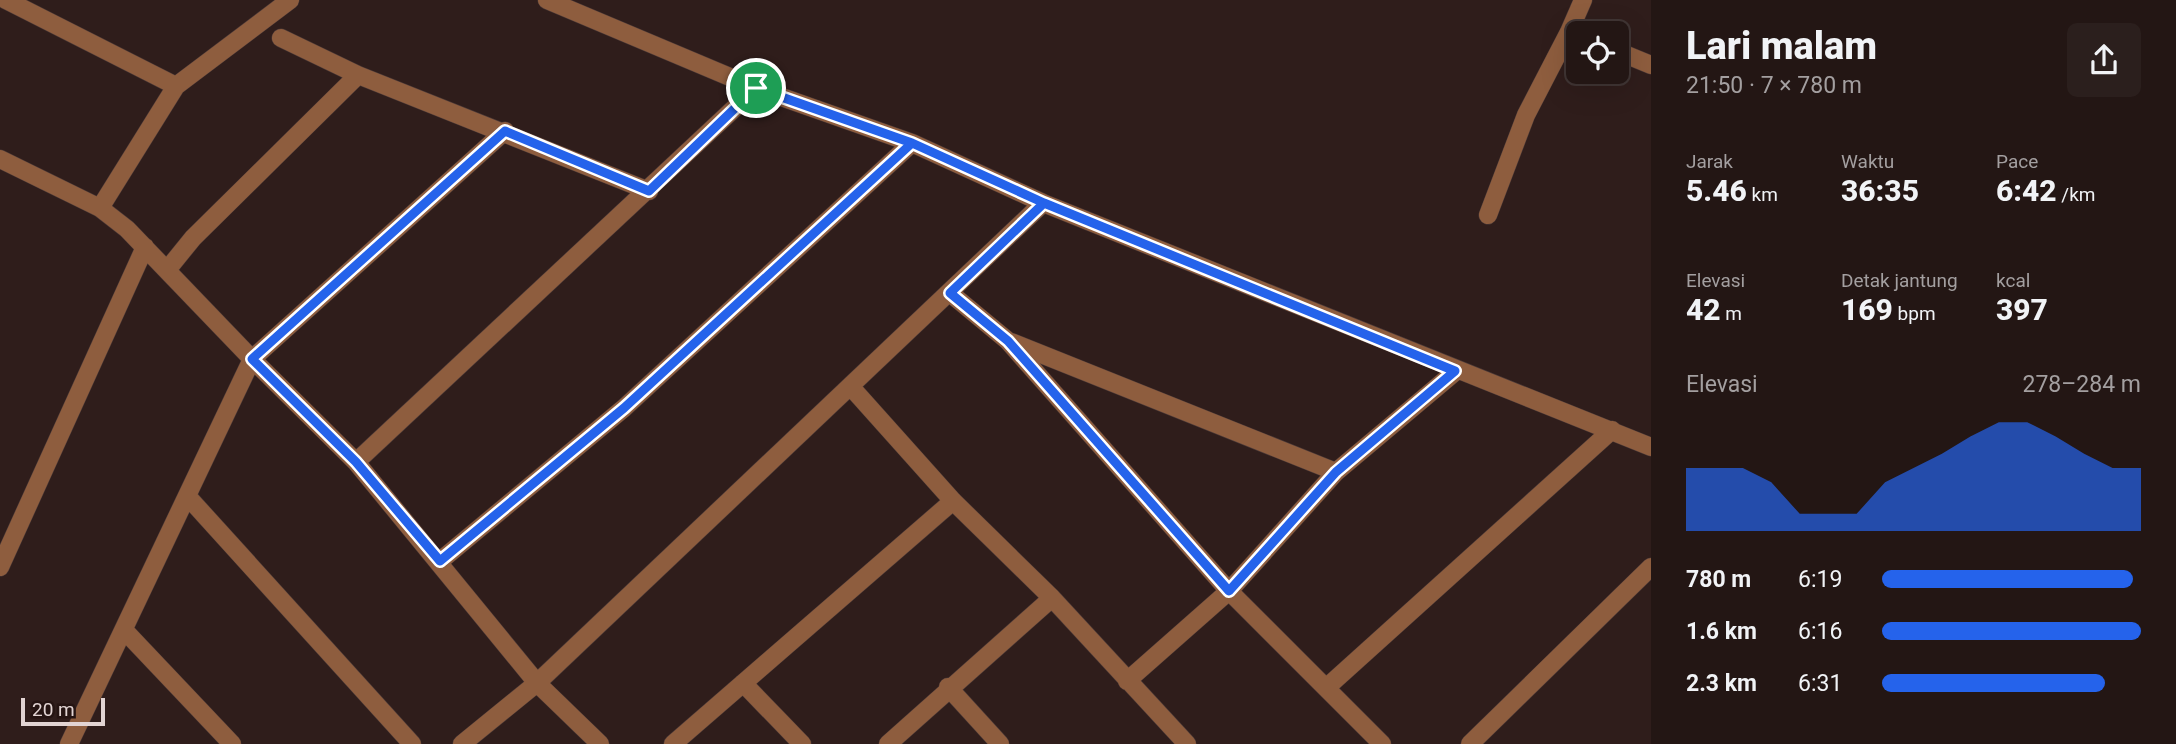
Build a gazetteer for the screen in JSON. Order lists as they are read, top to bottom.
{
  "scale_bar": "20 m",
  "page": {
    "heading": ["Lari malam", "21:50 · 7 × 780 m"],
    "stats": [
      ["Jarak", "5.46 km"],
      ["Waktu", "36:35"],
      ["Pace", "6:42 /km"],
      ["Elevasi", "42 m"],
      ["Detak jantung", "169 bpm"],
      ["kcal", "397"]
    ],
    "chart": ["Elevasi", "278–284 m"],
    "list": [
      {
        "name": "780 m",
        "note": "6:19"
      },
      {
        "name": "1.6 km",
        "note": "6:16"
      },
      {
        "name": "2.3 km",
        "note": "6:31"
      }
    ],
    "scale": "20 m"
  }
}
